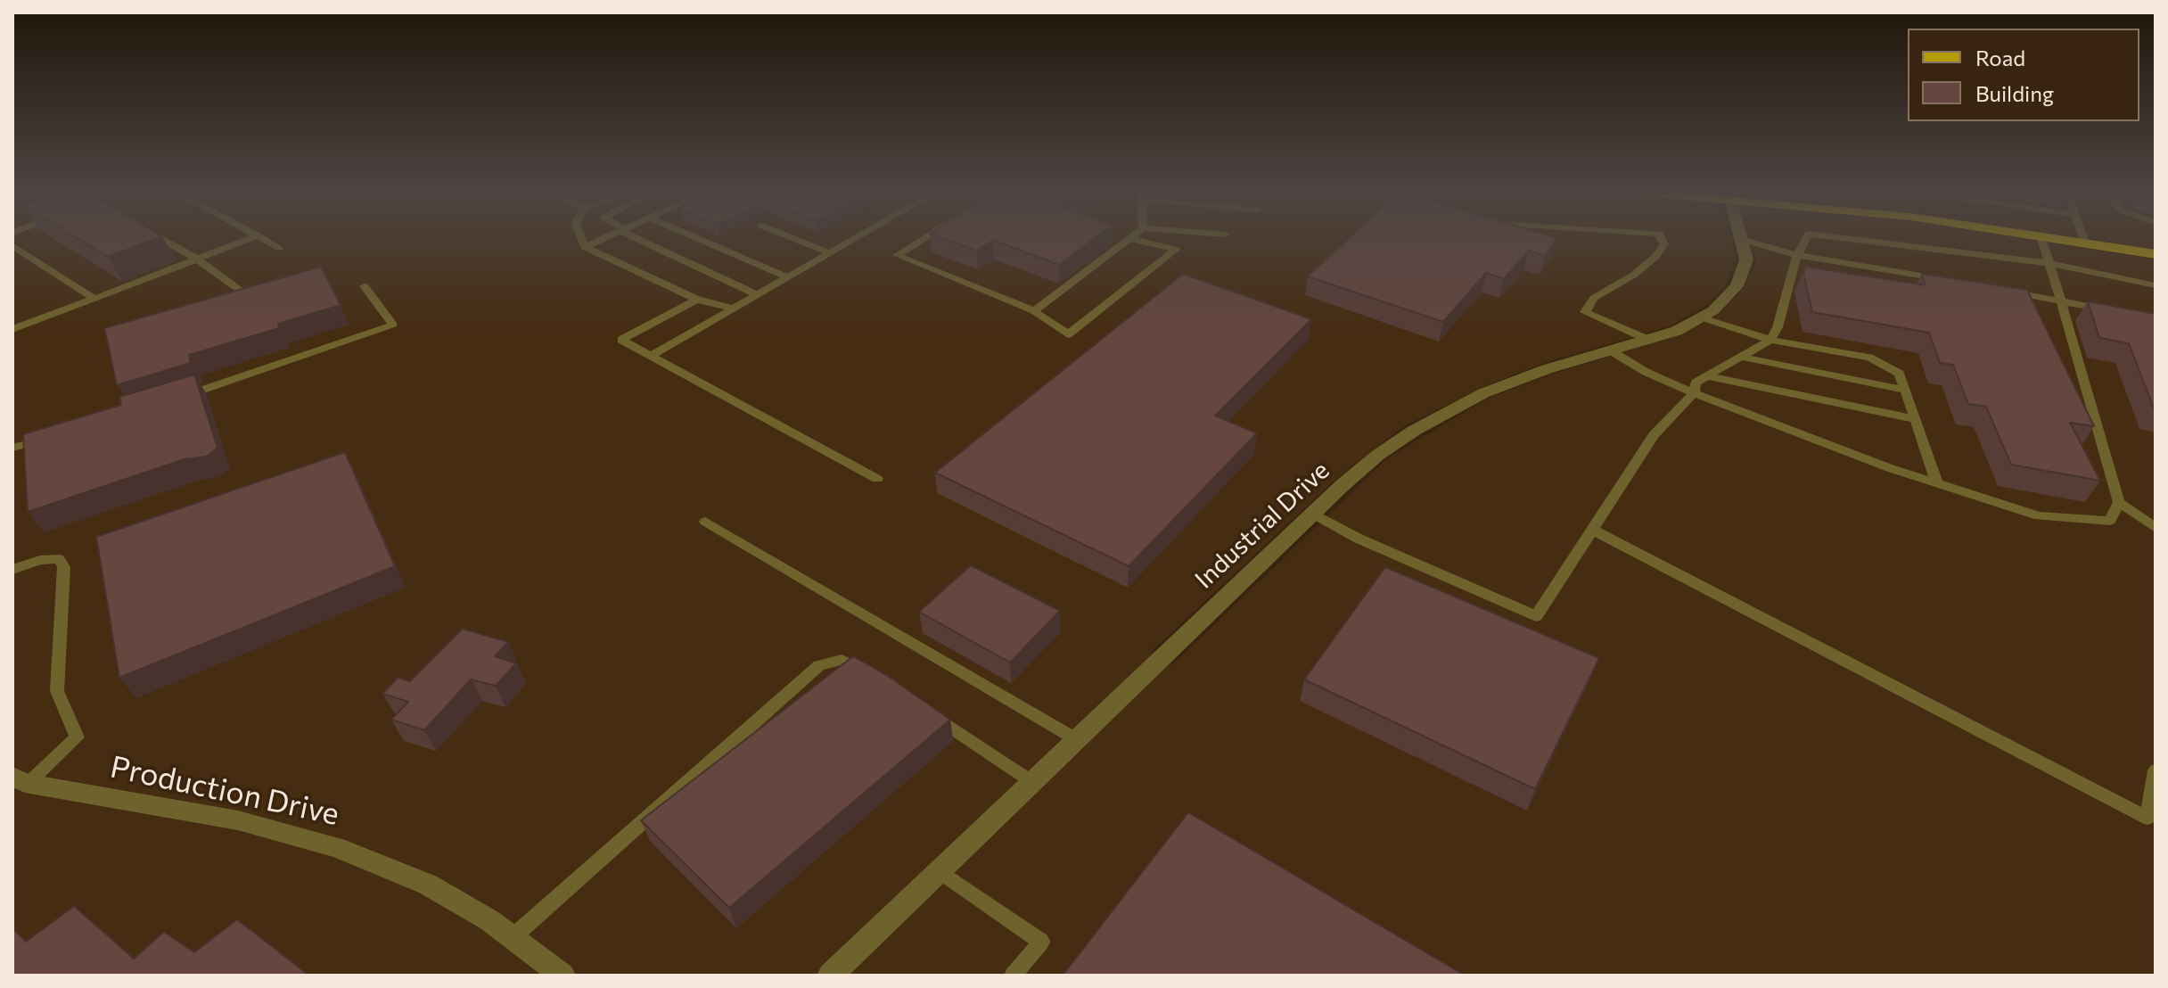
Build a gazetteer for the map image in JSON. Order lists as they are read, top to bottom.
{
  "streets": {
    "street": ["Industrial Drive", "Production Drive"]
  },
  "legend": ["Road", "Building"]
}
